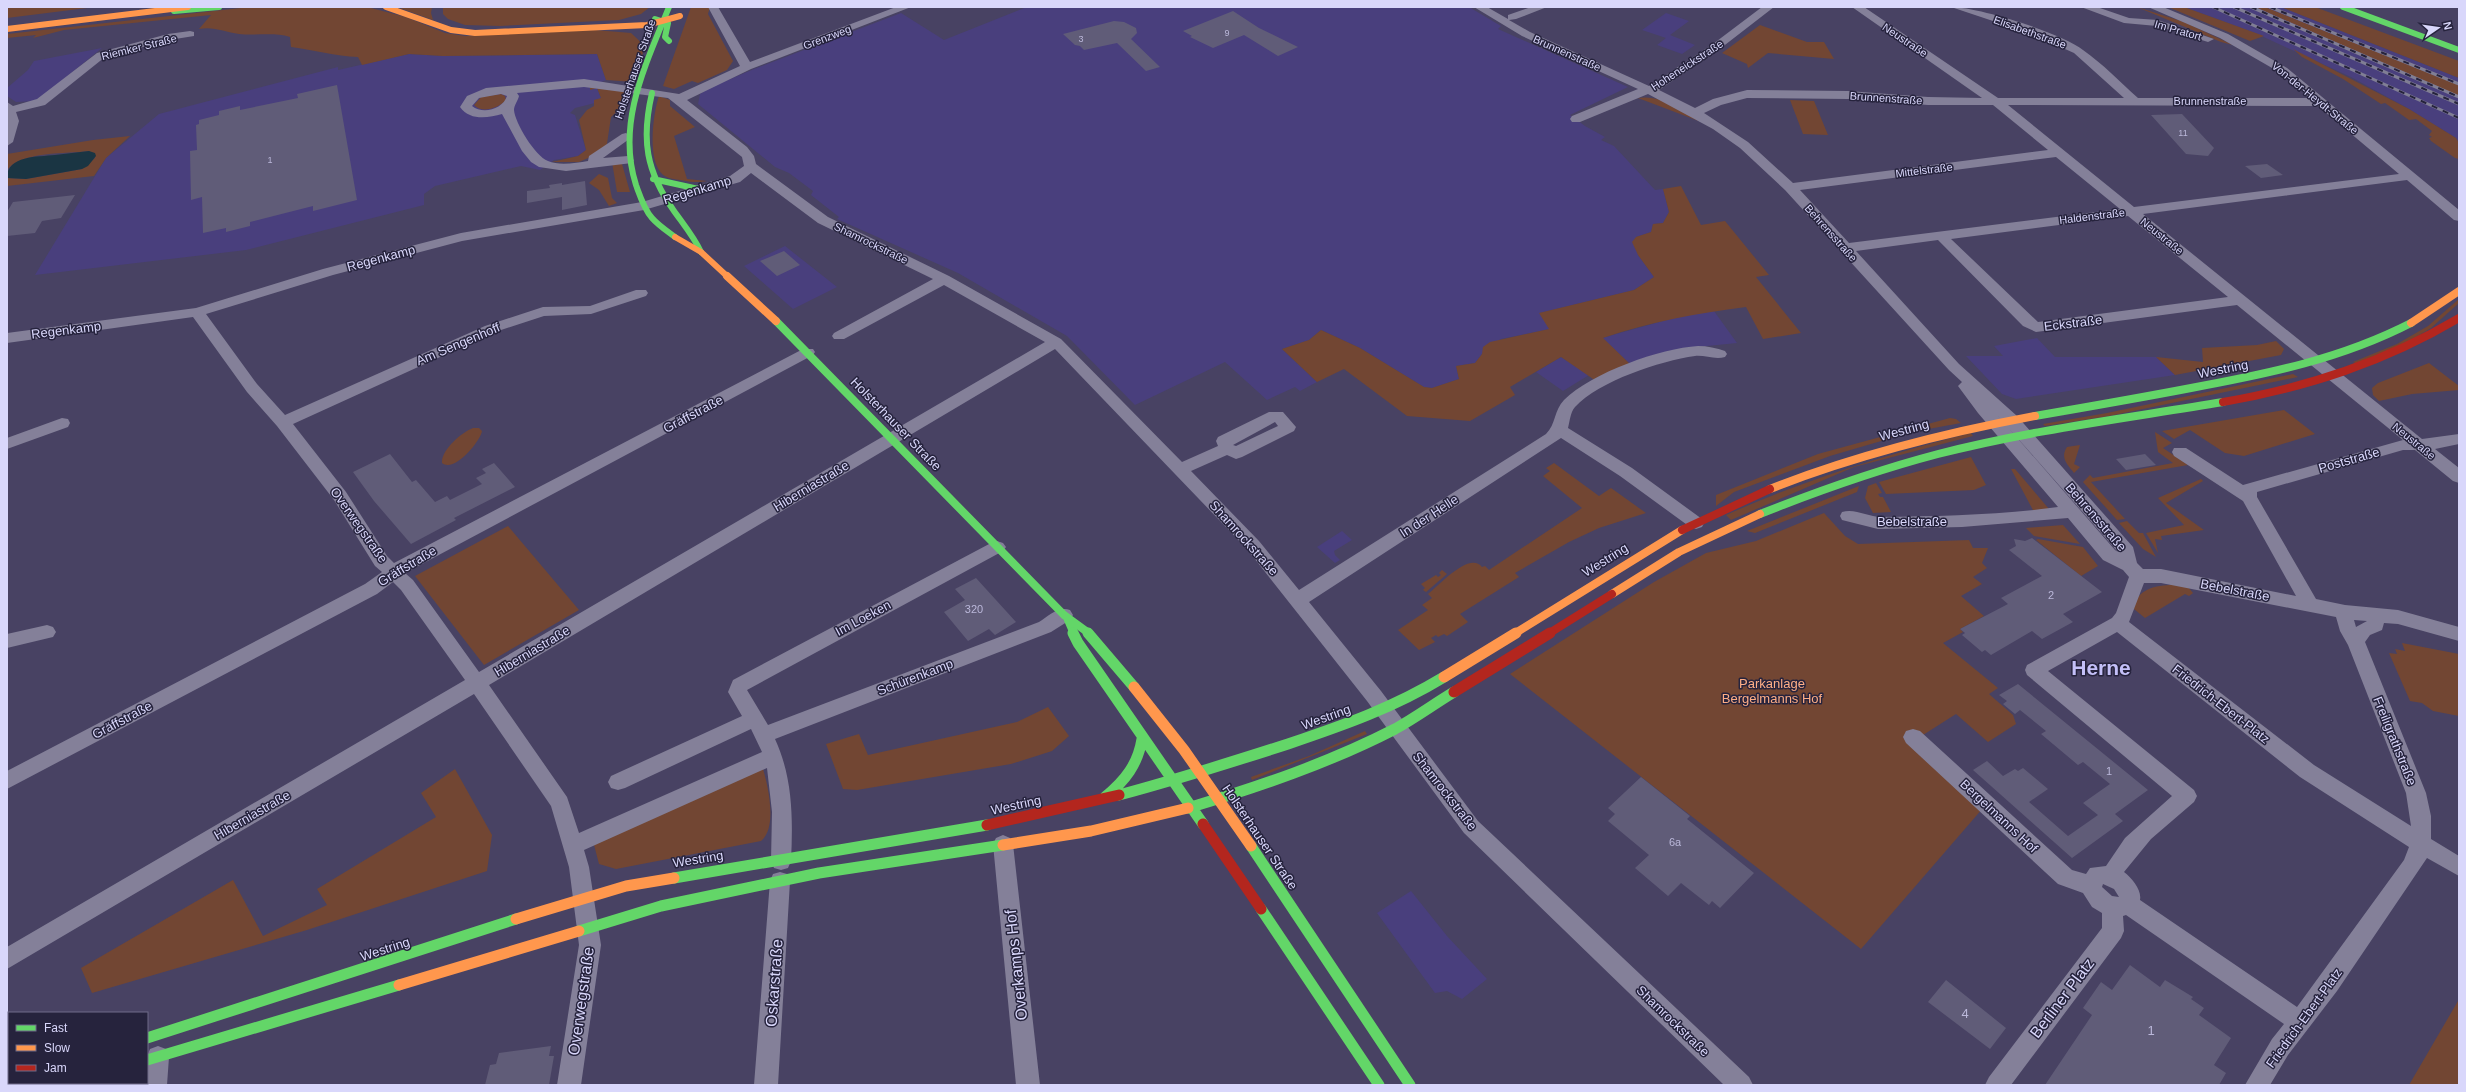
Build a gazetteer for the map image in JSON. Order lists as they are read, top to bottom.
{
  "streets": {
    "main road": ["Holsterhauser Straße", "Westring"],
    "street": [
      "Im Pratort",
      "Elisabethstraße",
      "Grenzweg",
      "Neustraße",
      "Riemker Straße",
      "Brunnenstraße",
      "Hoheneickstraße",
      "Von-der-Heydt-Straße",
      "Mittelstraße",
      "Regenkamp",
      "Haldenstraße",
      "Behrensstraße",
      "Shamrockstraße",
      "Eckstraße",
      "Am Sengenhoff",
      "Gräffstraße",
      "Poststraße",
      "Hiberniastraße",
      "In der Helle",
      "Bebelstraße",
      "Overwegstraße",
      "Im Loeken",
      "Schürenkamp",
      "Friedrich-Ebert-Platz",
      "Freiligrathstraße",
      "Bergelmanns Hof",
      "Overkamps Hof",
      "Oskarstraße",
      "Berliner Platz"
    ]
  },
  "crossings": [
    ["Im Pratort", "Von-der-Heydt-Straße"],
    ["Elisabethstraße", "Brunnenstraße"],
    ["Neustraße", "Brunnenstraße"],
    ["Neustraße", "Mittelstraße"],
    ["Neustraße", "Haldenstraße"],
    ["Neustraße", "Eckstraße"],
    ["Neustraße", "Westring"],
    ["Neustraße", "Poststraße"],
    ["Brunnenstraße", "Hoheneickstraße"],
    ["Brunnenstraße", "Von-der-Heydt-Straße"],
    ["Brunnenstraße", "Behrensstraße"],
    ["Holsterhauser Straße", "Regenkamp"],
    ["Holsterhauser Straße", "Westring"],
    ["Holsterhauser Straße", "Gräffstraße"],
    ["Holsterhauser Straße", "Hiberniastraße"],
    ["Holsterhauser Straße", "Im Loeken"],
    ["Holsterhauser Straße", "Schürenkamp"],
    ["Von-der-Heydt-Straße", "Haldenstraße"],
    ["Mittelstraße", "Behrensstraße"],
    ["Regenkamp", "Shamrockstraße"],
    ["Regenkamp", "Overwegstraße"],
    ["Haldenstraße", "Behrensstraße"],
    ["Haldenstraße", "Eckstraße"],
    ["Behrensstraße", "Westring"],
    ["Behrensstraße", "Bebelstraße"],
    ["Shamrockstraße", "Westring"],
    ["Shamrockstraße", "Hiberniastraße"],
    ["Shamrockstraße", "In der Helle"],
    ["Am Sengenhoff", "Overwegstraße"],
    ["Westring", "Overwegstraße"],
    ["Westring", "Overkamps Hof"],
    ["Westring", "Oskarstraße"],
    ["Gräffstraße", "Overwegstraße"],
    ["Hiberniastraße", "Overwegstraße"],
    ["Bebelstraße", "Freiligrathstraße"],
    ["Im Loeken", "Oskarstraße"],
    ["Schürenkamp", "Oskarstraße"],
    ["Friedrich-Ebert-Platz", "Freiligrathstraße"],
    ["Bergelmanns Hof", "Berliner Platz"]
  ],
  "districts": ["Herne"],
  "parks": ["Parkanlage Bergelmanns Hof"],
  "house_numbers": [
    "9",
    "3",
    "11",
    "1",
    "2",
    "320",
    "1",
    "6a",
    "4",
    "1"
  ],
  "legend": ["Fast", "Slow", "Jam"],
  "north": "right"
}
